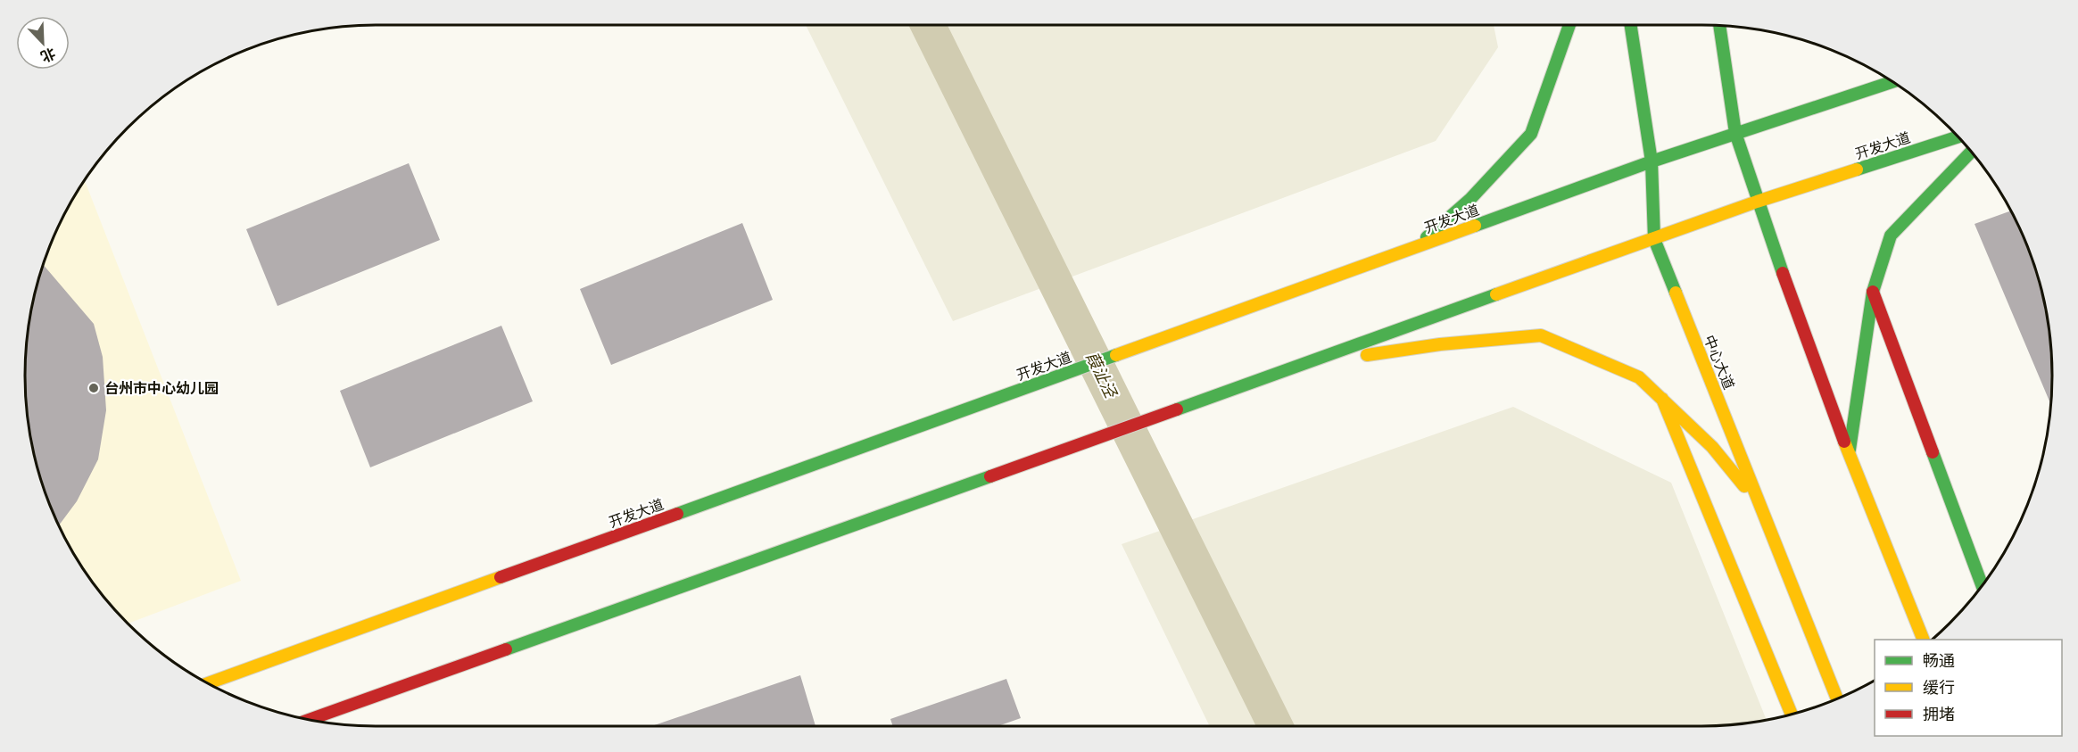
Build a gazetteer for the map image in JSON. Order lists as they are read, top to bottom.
{
  "streets": {
    "main road": ["开发大道", "中心大道"]
  },
  "crossings": [
    ["开发大道", "中心大道"]
  ],
  "water": ["葭沚泾"],
  "places": ["台州市中心幼儿园"],
  "legend": ["畅通", "缓行", "拥堵"],
  "north": "bottom right"
}
